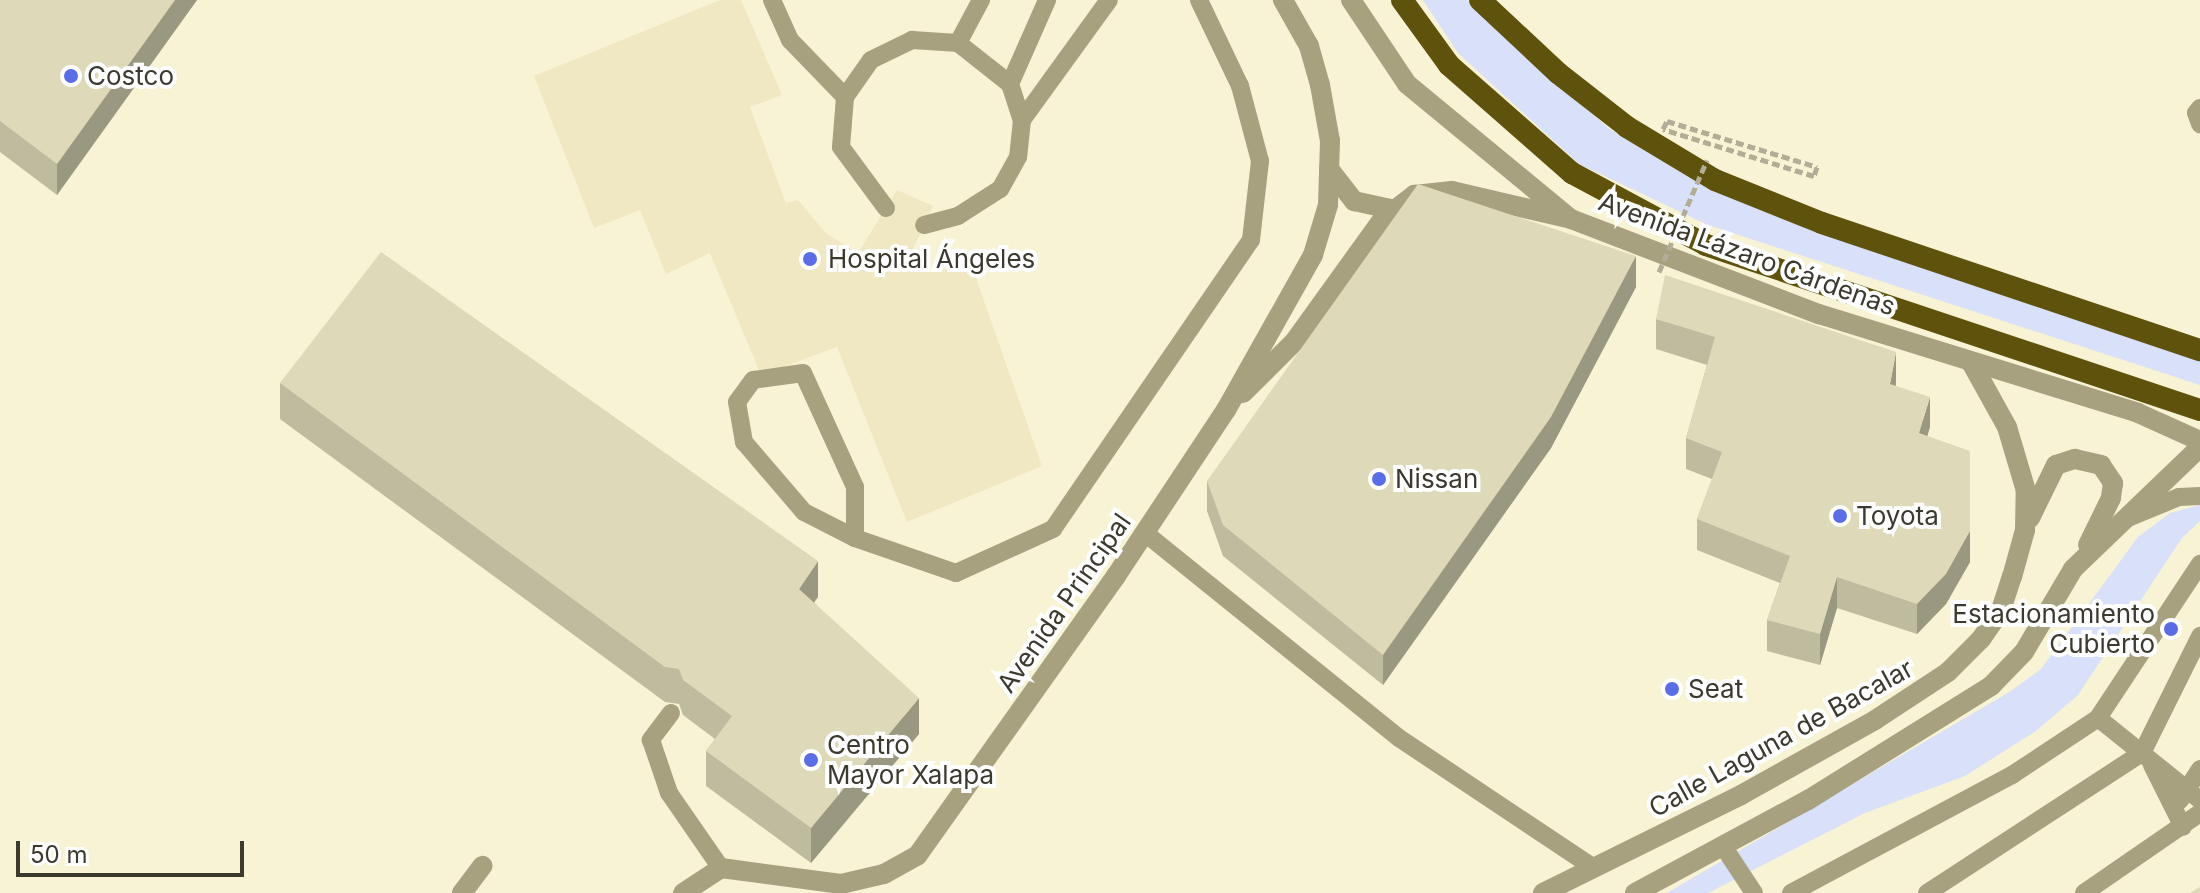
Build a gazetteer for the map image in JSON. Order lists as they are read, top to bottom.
{
  "streets": {
    "highway": ["Avenida Lázaro Cárdenas"],
    "street": ["Avenida Principal", "Calle Laguna de Bacalar"]
  },
  "crossings": [
    ["Avenida Lázaro Cárdenas", "Avenida Principal"],
    ["Avenida Lázaro Cárdenas", "Calle Laguna de Bacalar"]
  ],
  "places": [
    "Costco",
    "Hospital Ángeles",
    "Nissan",
    "Toyota",
    "Estacionamiento Cubierto",
    "Seat",
    "Centro Mayor Xalapa"
  ],
  "scale_bar": "50 m"
}
